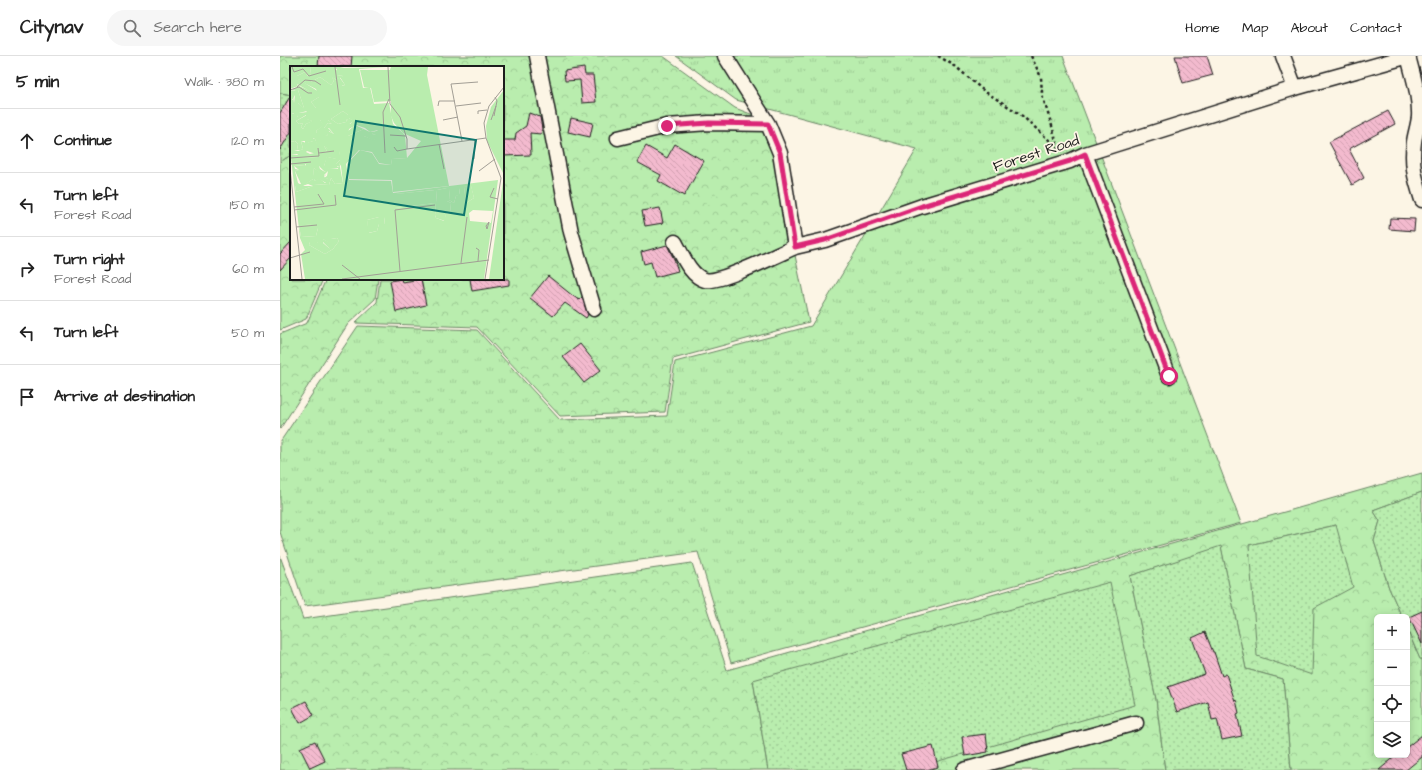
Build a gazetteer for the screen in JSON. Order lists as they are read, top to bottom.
{
  "streets": {
    "street": ["Forest Road"]
  },
  "page": {
    "header": "Citynav",
    "search": "Search here",
    "nav": [
      "Home",
      "Map",
      "About",
      "Contact"
    ],
    "heading": ["5 min", "Walk · 380 m"],
    "list": [
      ["Continue", "120 m"],
      ["Turn left", "Forest Road", "150 m"],
      ["Turn right", "Forest Road", "60 m"],
      ["Turn left", "50 m"],
      "Arrive at destination"
    ],
    "map_buttons": ["+", "−"]
  }
}
